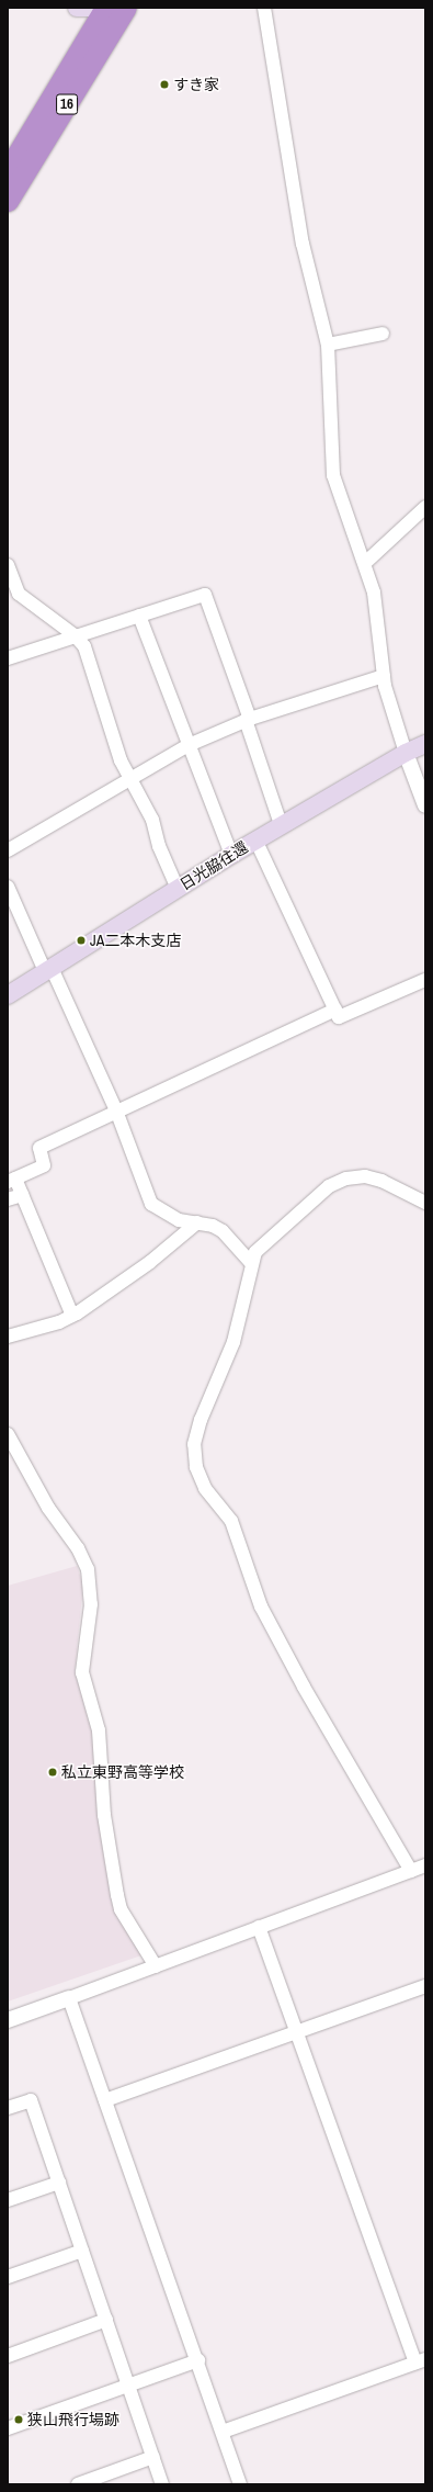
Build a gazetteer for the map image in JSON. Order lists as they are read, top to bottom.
{
  "streets": {
    "highway": ["16"],
    "main road": ["日光脇往還"]
  },
  "places": [
    "すき家",
    "JA二本木支店",
    "私立東野高等学校",
    "狭山飛行場跡"
  ]
}
